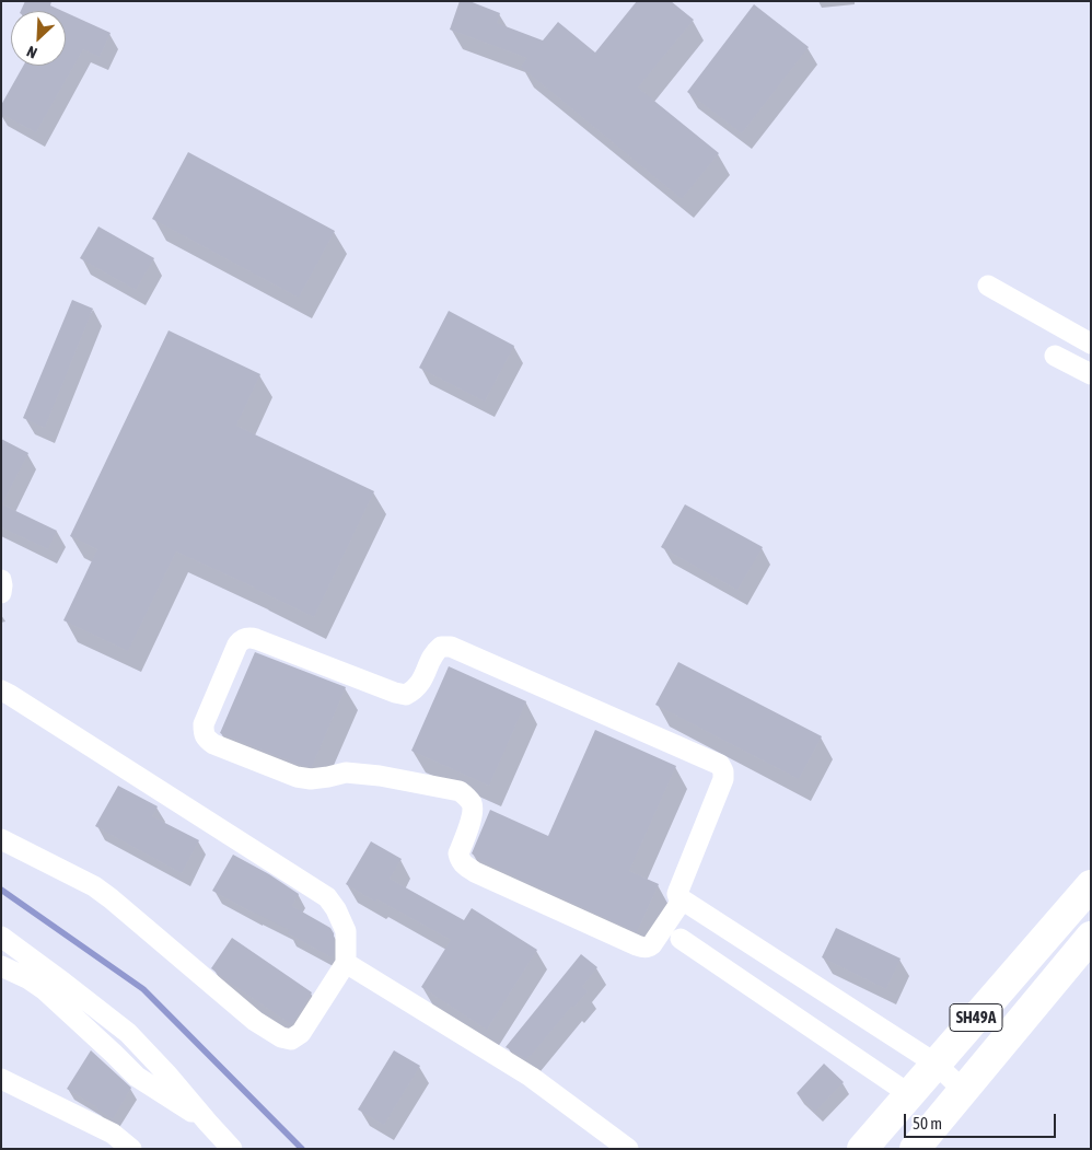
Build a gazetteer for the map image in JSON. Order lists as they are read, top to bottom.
{
  "streets": {
    "main road": ["SH49A"]
  },
  "scale_bar": "50 m",
  "north": "bottom left"
}
